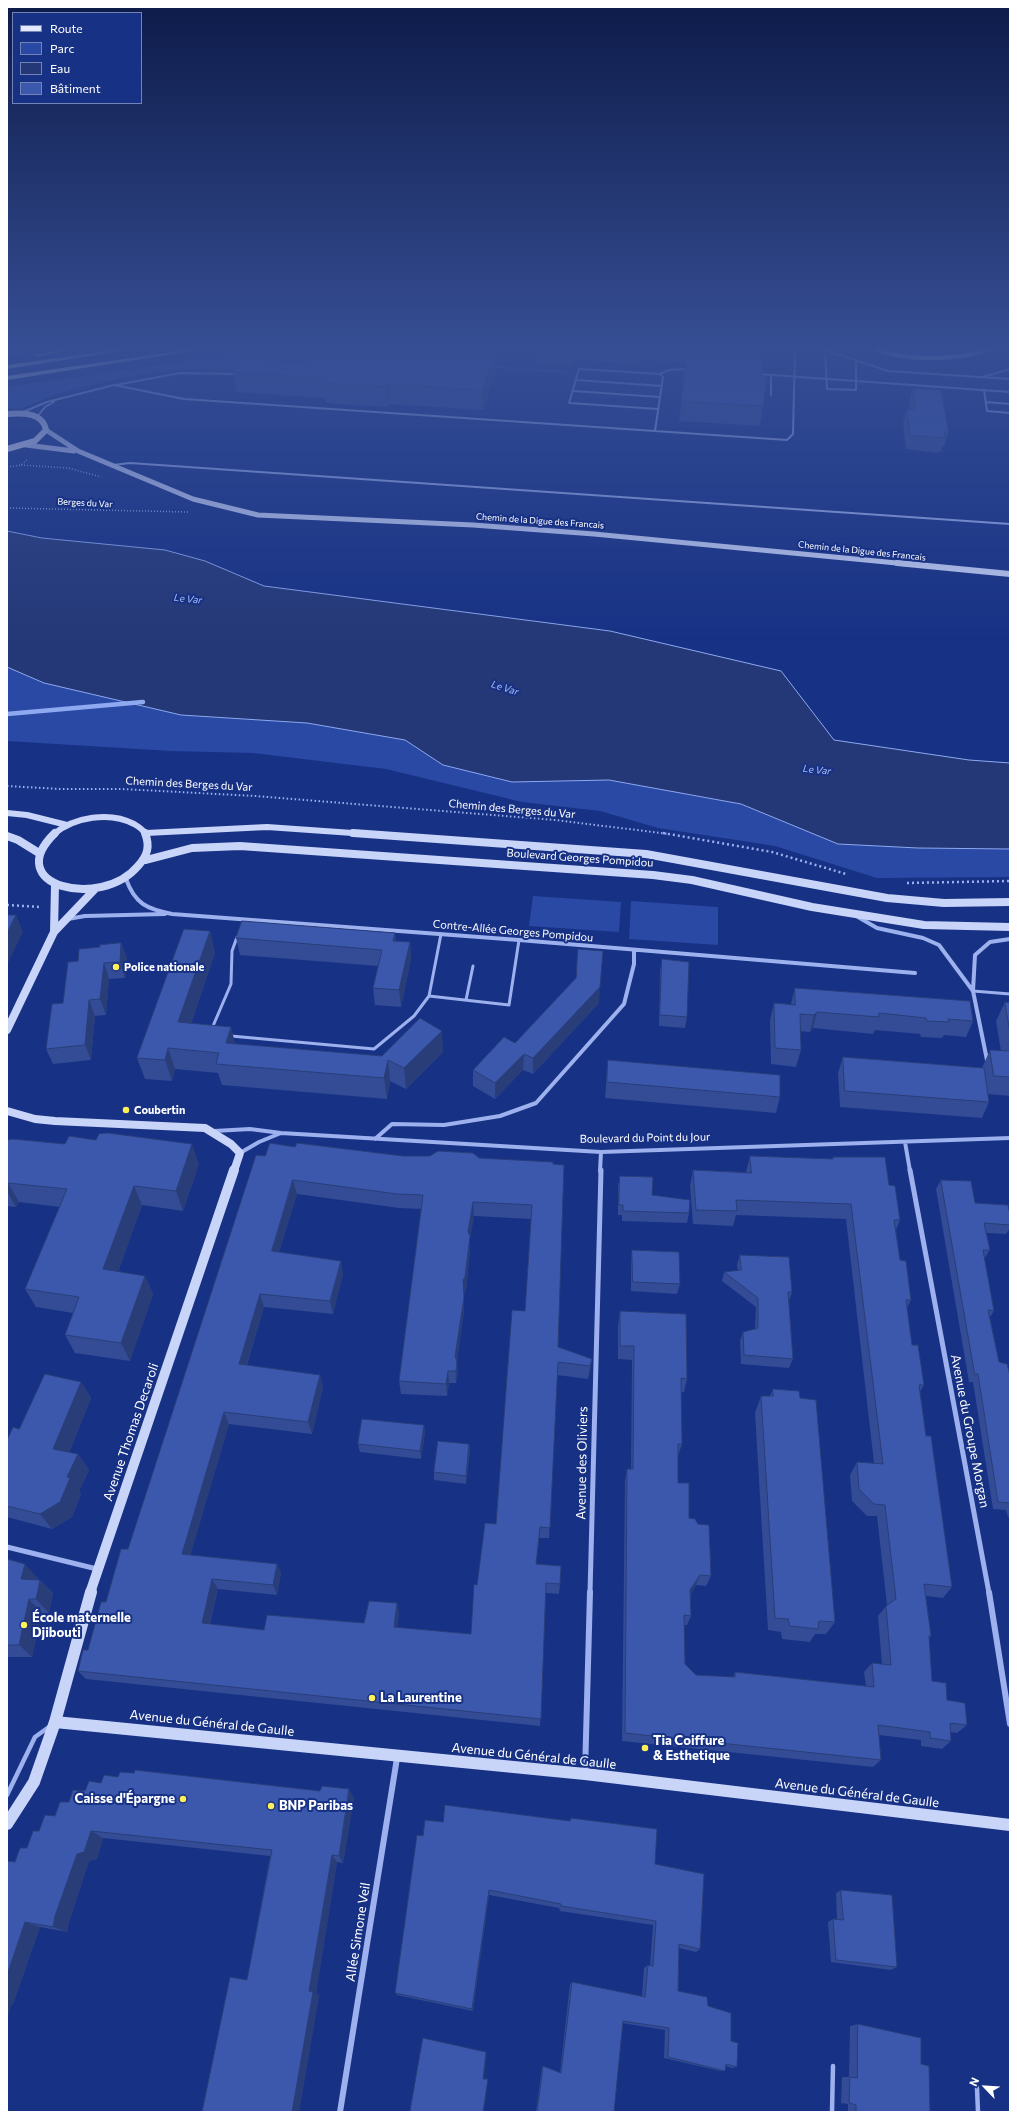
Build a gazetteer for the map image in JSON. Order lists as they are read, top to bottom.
{
  "streets": {
    "main road": [
      "Chemin de la Digue des Francais",
      "Boulevard Georges Pompidou",
      "Boulevard du Point du Jour",
      "Avenue Thomas Decaroli",
      "Avenue du Général de Gaulle"
    ],
    "street": [
      "Contre-Allée Georges Pompidou",
      "Avenue du Groupe Morgan",
      "Avenue des Oliviers",
      "Allée Simone Veil"
    ],
    "path": ["Berges du Var", "Chemin des Berges du Var"]
  },
  "crossings": [
    ["Boulevard Georges Pompidou", "Contre-Allée Georges Pompidou"],
    ["Boulevard du Point du Jour", "Avenue du Groupe Morgan"],
    ["Boulevard du Point du Jour", "Avenue Thomas Decaroli"],
    ["Boulevard du Point du Jour", "Avenue des Oliviers"],
    ["Avenue Thomas Decaroli", "Avenue du Général de Gaulle"],
    ["Avenue des Oliviers", "Avenue du Général de Gaulle"],
    ["Avenue du Général de Gaulle", "Allée Simone Veil"]
  ],
  "water": ["Le Var"],
  "places": [
    "Police nationale",
    "Coubertin",
    "École maternelle Djibouti",
    "La Laurentine",
    "Tia Coiffure & Esthetique",
    "Caisse d'Épargne",
    "BNP Paribas"
  ],
  "legend": [
    "Route",
    "Parc",
    "Eau",
    "Bâtiment"
  ],
  "north": "top left"
}
